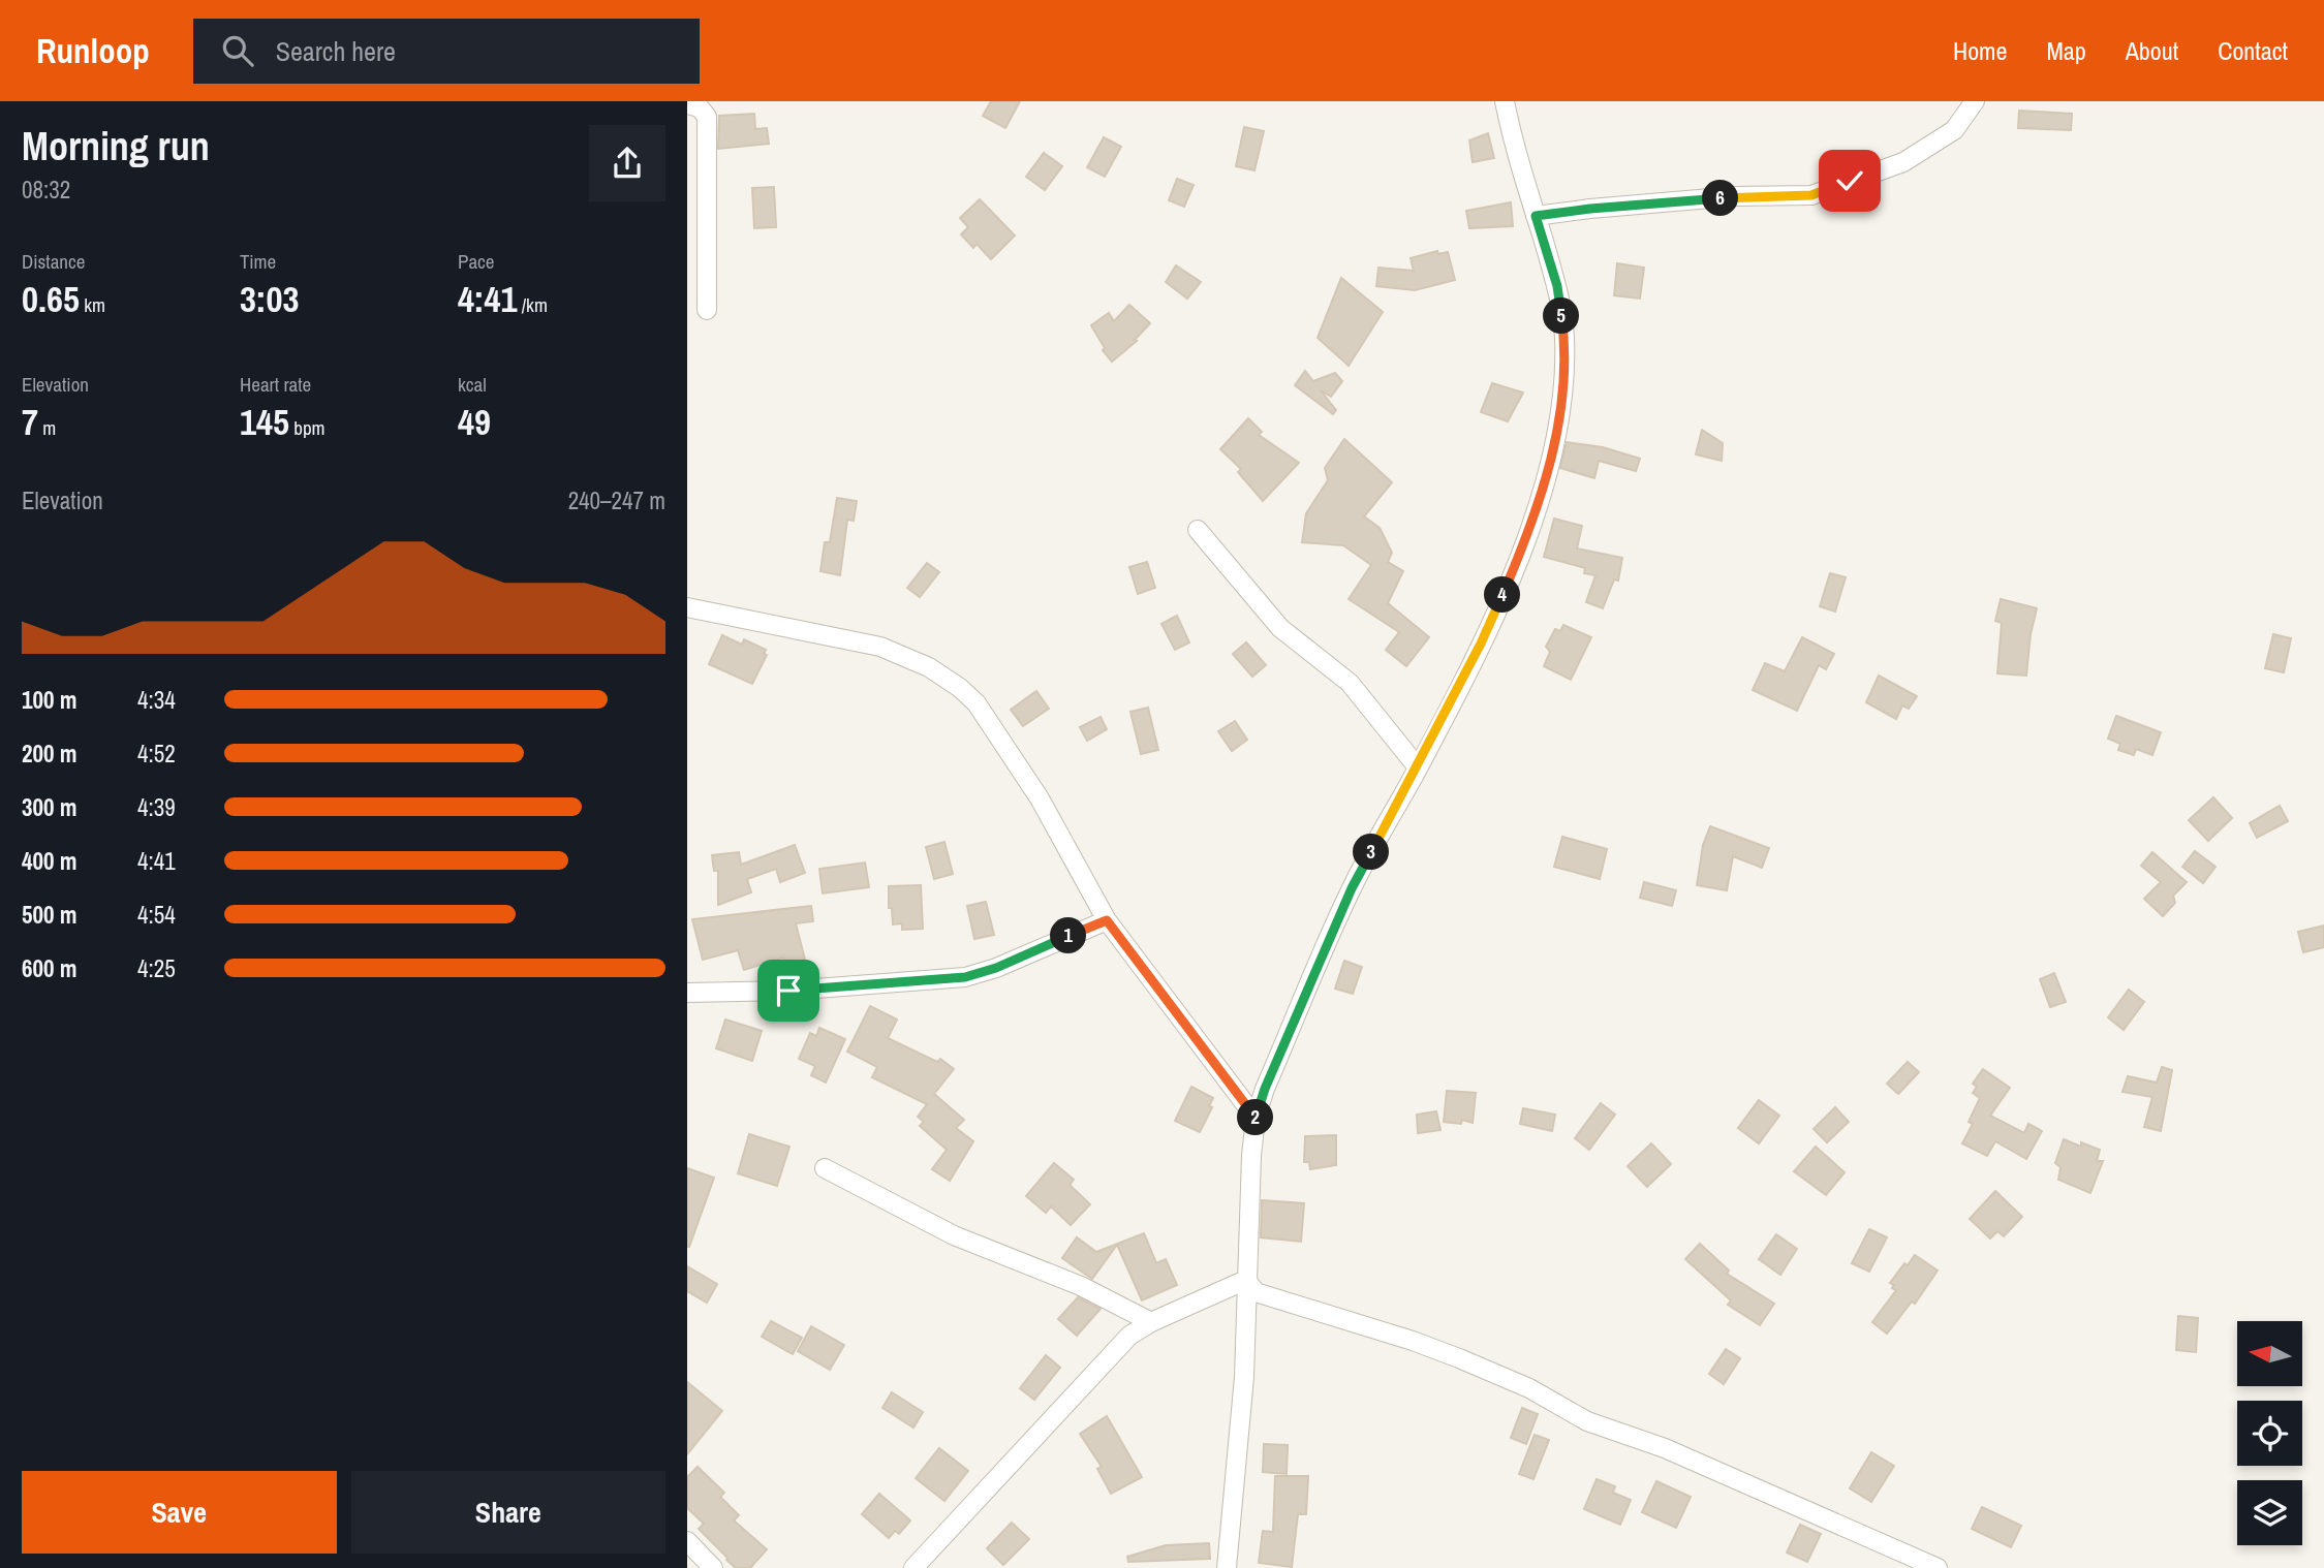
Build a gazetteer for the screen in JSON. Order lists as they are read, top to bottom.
{
  "north": "left",
  "page": {
    "header": "Runloop",
    "search": "Search here",
    "nav": [
      "Home",
      "Map",
      "About",
      "Contact"
    ],
    "heading": ["Morning run", "08:32"],
    "pins": [
      "6",
      "5",
      "4",
      "3",
      "1",
      "2"
    ],
    "stats": [
      ["Distance", "0.65 km"],
      ["Time", "3:03"],
      ["Pace", "4:41 /km"],
      ["Elevation", "7 m"],
      ["Heart rate", "145 bpm"],
      ["kcal", "49"]
    ],
    "chart": ["Elevation", "240–247 m"],
    "list": [
      {
        "name": "100 m",
        "note": "4:34"
      },
      {
        "name": "200 m",
        "note": "4:52"
      },
      {
        "name": "300 m",
        "note": "4:39"
      },
      {
        "name": "400 m",
        "note": "4:41"
      },
      {
        "name": "500 m",
        "note": "4:54"
      },
      {
        "name": "600 m",
        "note": "4:25"
      }
    ],
    "buttons": ["Save", "Share"]
  }
}
